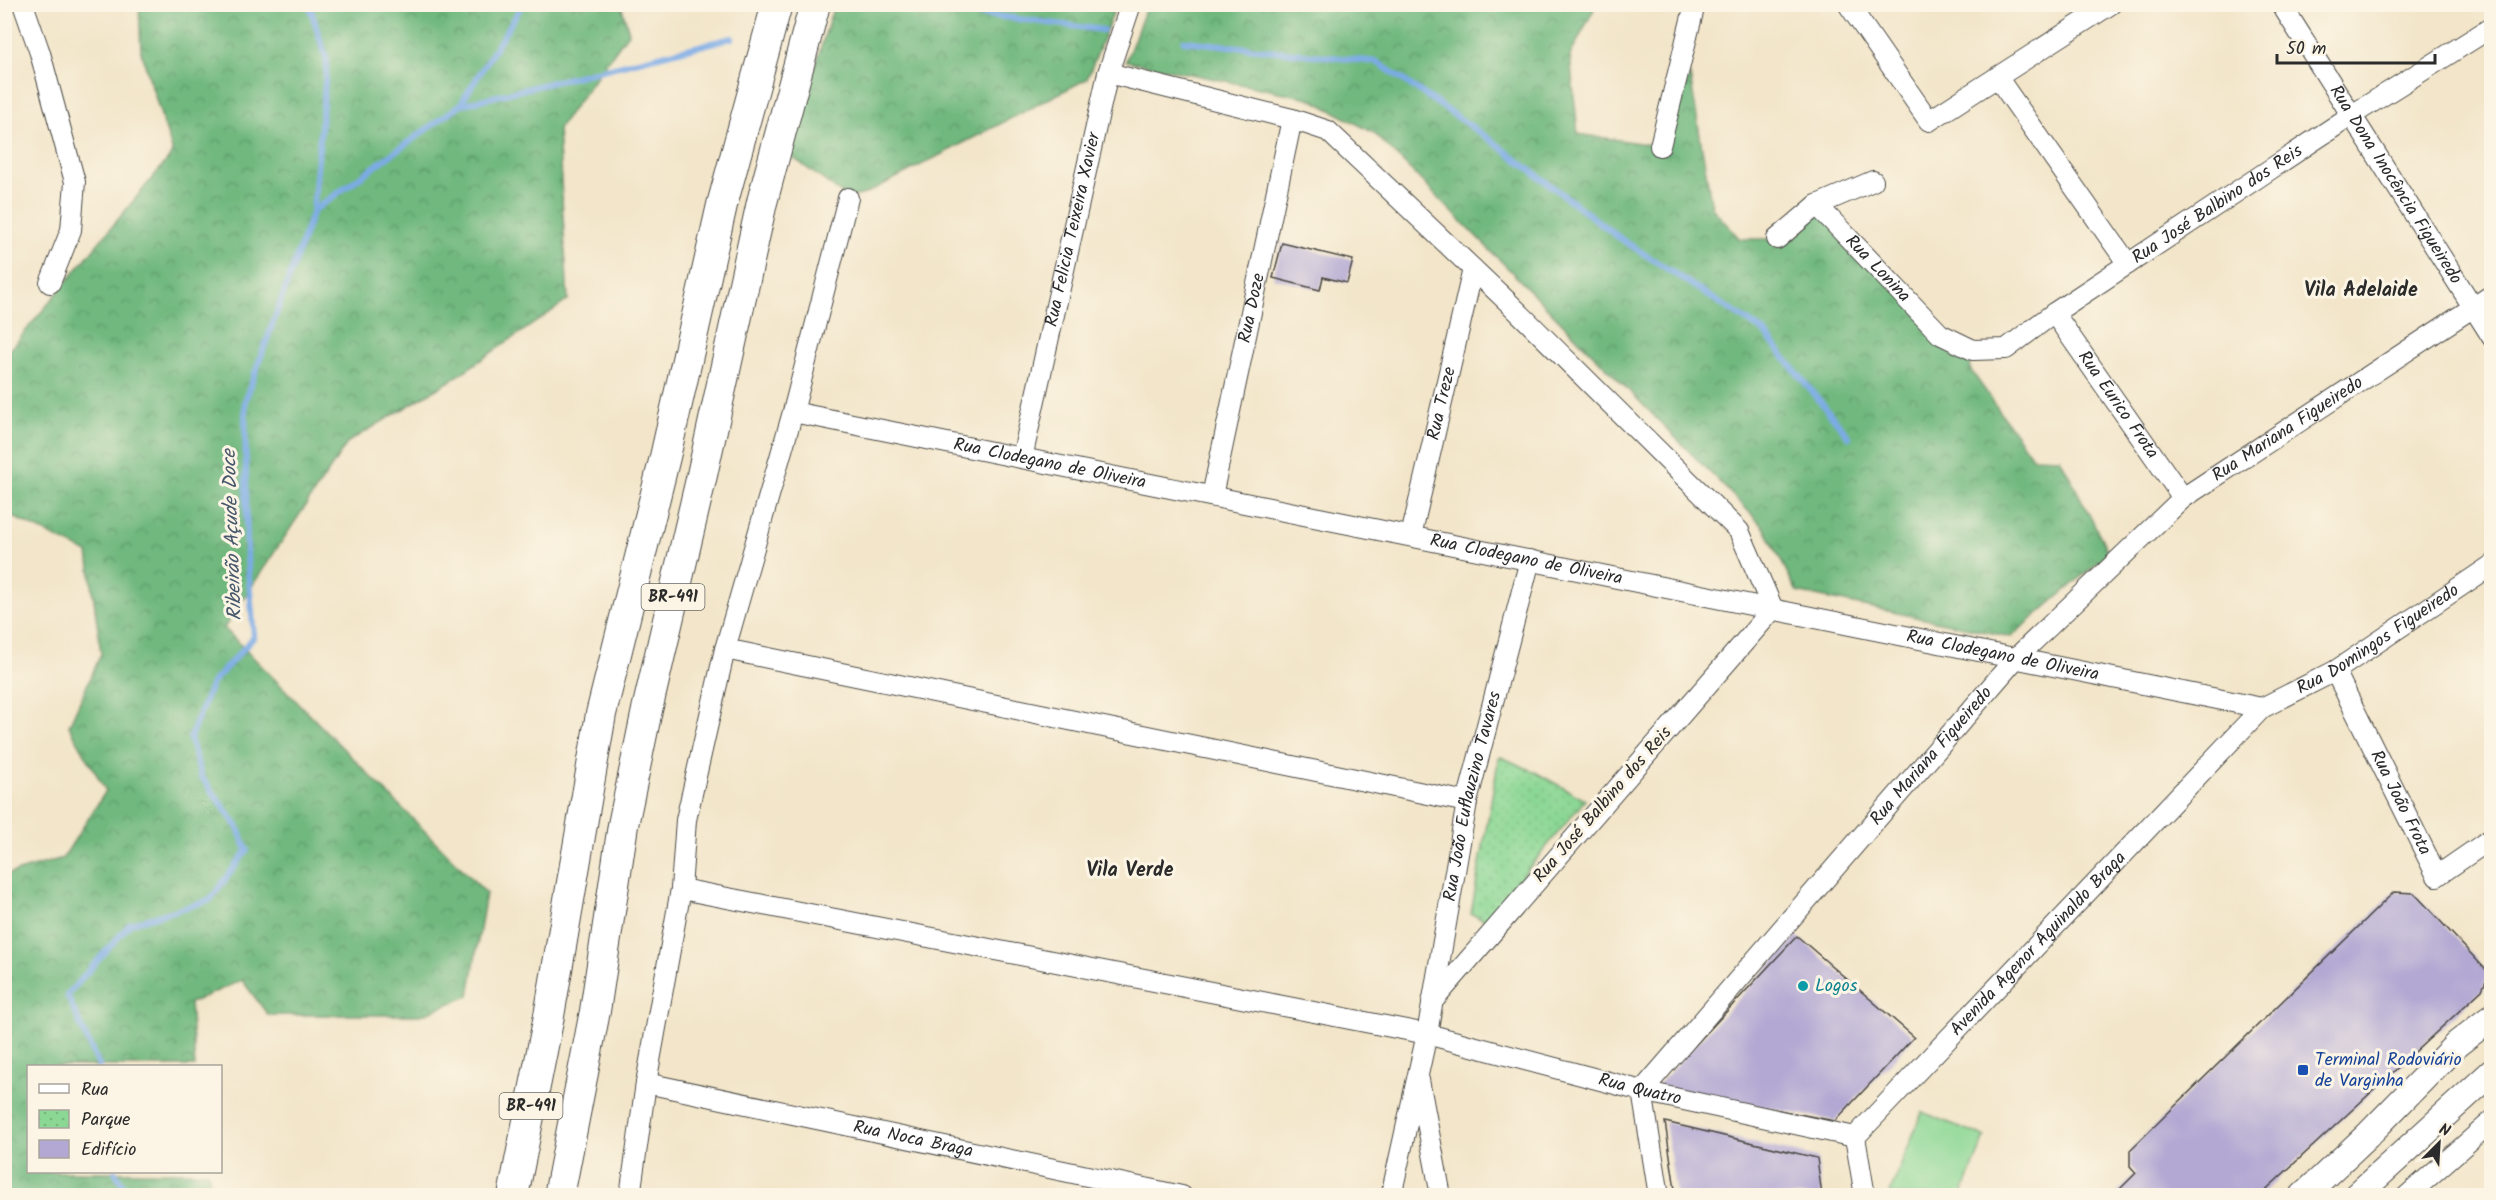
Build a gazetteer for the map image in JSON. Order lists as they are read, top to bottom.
{
  "streets": {
    "highway": ["BR-491"],
    "street": [
      "Rua Dona Inocência Figueiredo",
      "Rua José Balbino dos Reis",
      "Rua Felicia Teixeira Xavier",
      "Rua Lonina",
      "Rua Doze",
      "Rua Treze",
      "Rua Eurico Frota",
      "Rua Mariana Figueiredo",
      "Rua Clodegano de Oliveira",
      "Rua Domingos Figueiredo",
      "Rua João Euflauzino Tavares",
      "Rua João Frota",
      "Avenida Agenor Aguinaldo Braga",
      "Rua Quatro",
      "Rua Noca Braga"
    ]
  },
  "crossings": [
    ["Rua Dona Inocência Figueiredo", "Rua José Balbino dos Reis"],
    ["Rua Dona Inocência Figueiredo", "Rua Mariana Figueiredo"],
    ["Rua José Balbino dos Reis", "Rua Lonina"],
    ["Rua José Balbino dos Reis", "Rua Eurico Frota"],
    ["Rua José Balbino dos Reis", "Rua Clodegano de Oliveira"],
    ["Rua José Balbino dos Reis", "Rua João Euflauzino Tavares"],
    ["Rua Felicia Teixeira Xavier", "Rua Clodegano de Oliveira"],
    ["Rua Doze", "Rua Clodegano de Oliveira"],
    ["Rua Treze", "Rua Clodegano de Oliveira"],
    ["Rua Eurico Frota", "Rua Mariana Figueiredo"],
    ["Rua Mariana Figueiredo", "Rua Clodegano de Oliveira"],
    ["Rua Mariana Figueiredo", "Rua Quatro"],
    ["Rua Clodegano de Oliveira", "Rua Domingos Figueiredo"],
    ["Rua Clodegano de Oliveira", "Rua João Euflauzino Tavares"],
    ["Rua Clodegano de Oliveira", "Avenida Agenor Aguinaldo Braga"],
    ["Rua Domingos Figueiredo", "Rua João Frota"],
    ["Rua Domingos Figueiredo", "Avenida Agenor Aguinaldo Braga"],
    ["Rua João Euflauzino Tavares", "Rua Quatro"],
    ["Avenida Agenor Aguinaldo Braga", "Rua Quatro"]
  ],
  "districts": ["Vila Adelaide", "Vila Verde"],
  "water": ["Ribeirão Açude Doce"],
  "places": {
    "other": ["Logos"],
    "transit": ["Terminal Rodoviário de Varginha"]
  },
  "legend": ["Rua", "Parque", "Edifício"],
  "scale_bar": "50 m",
  "north": "top right"
}
